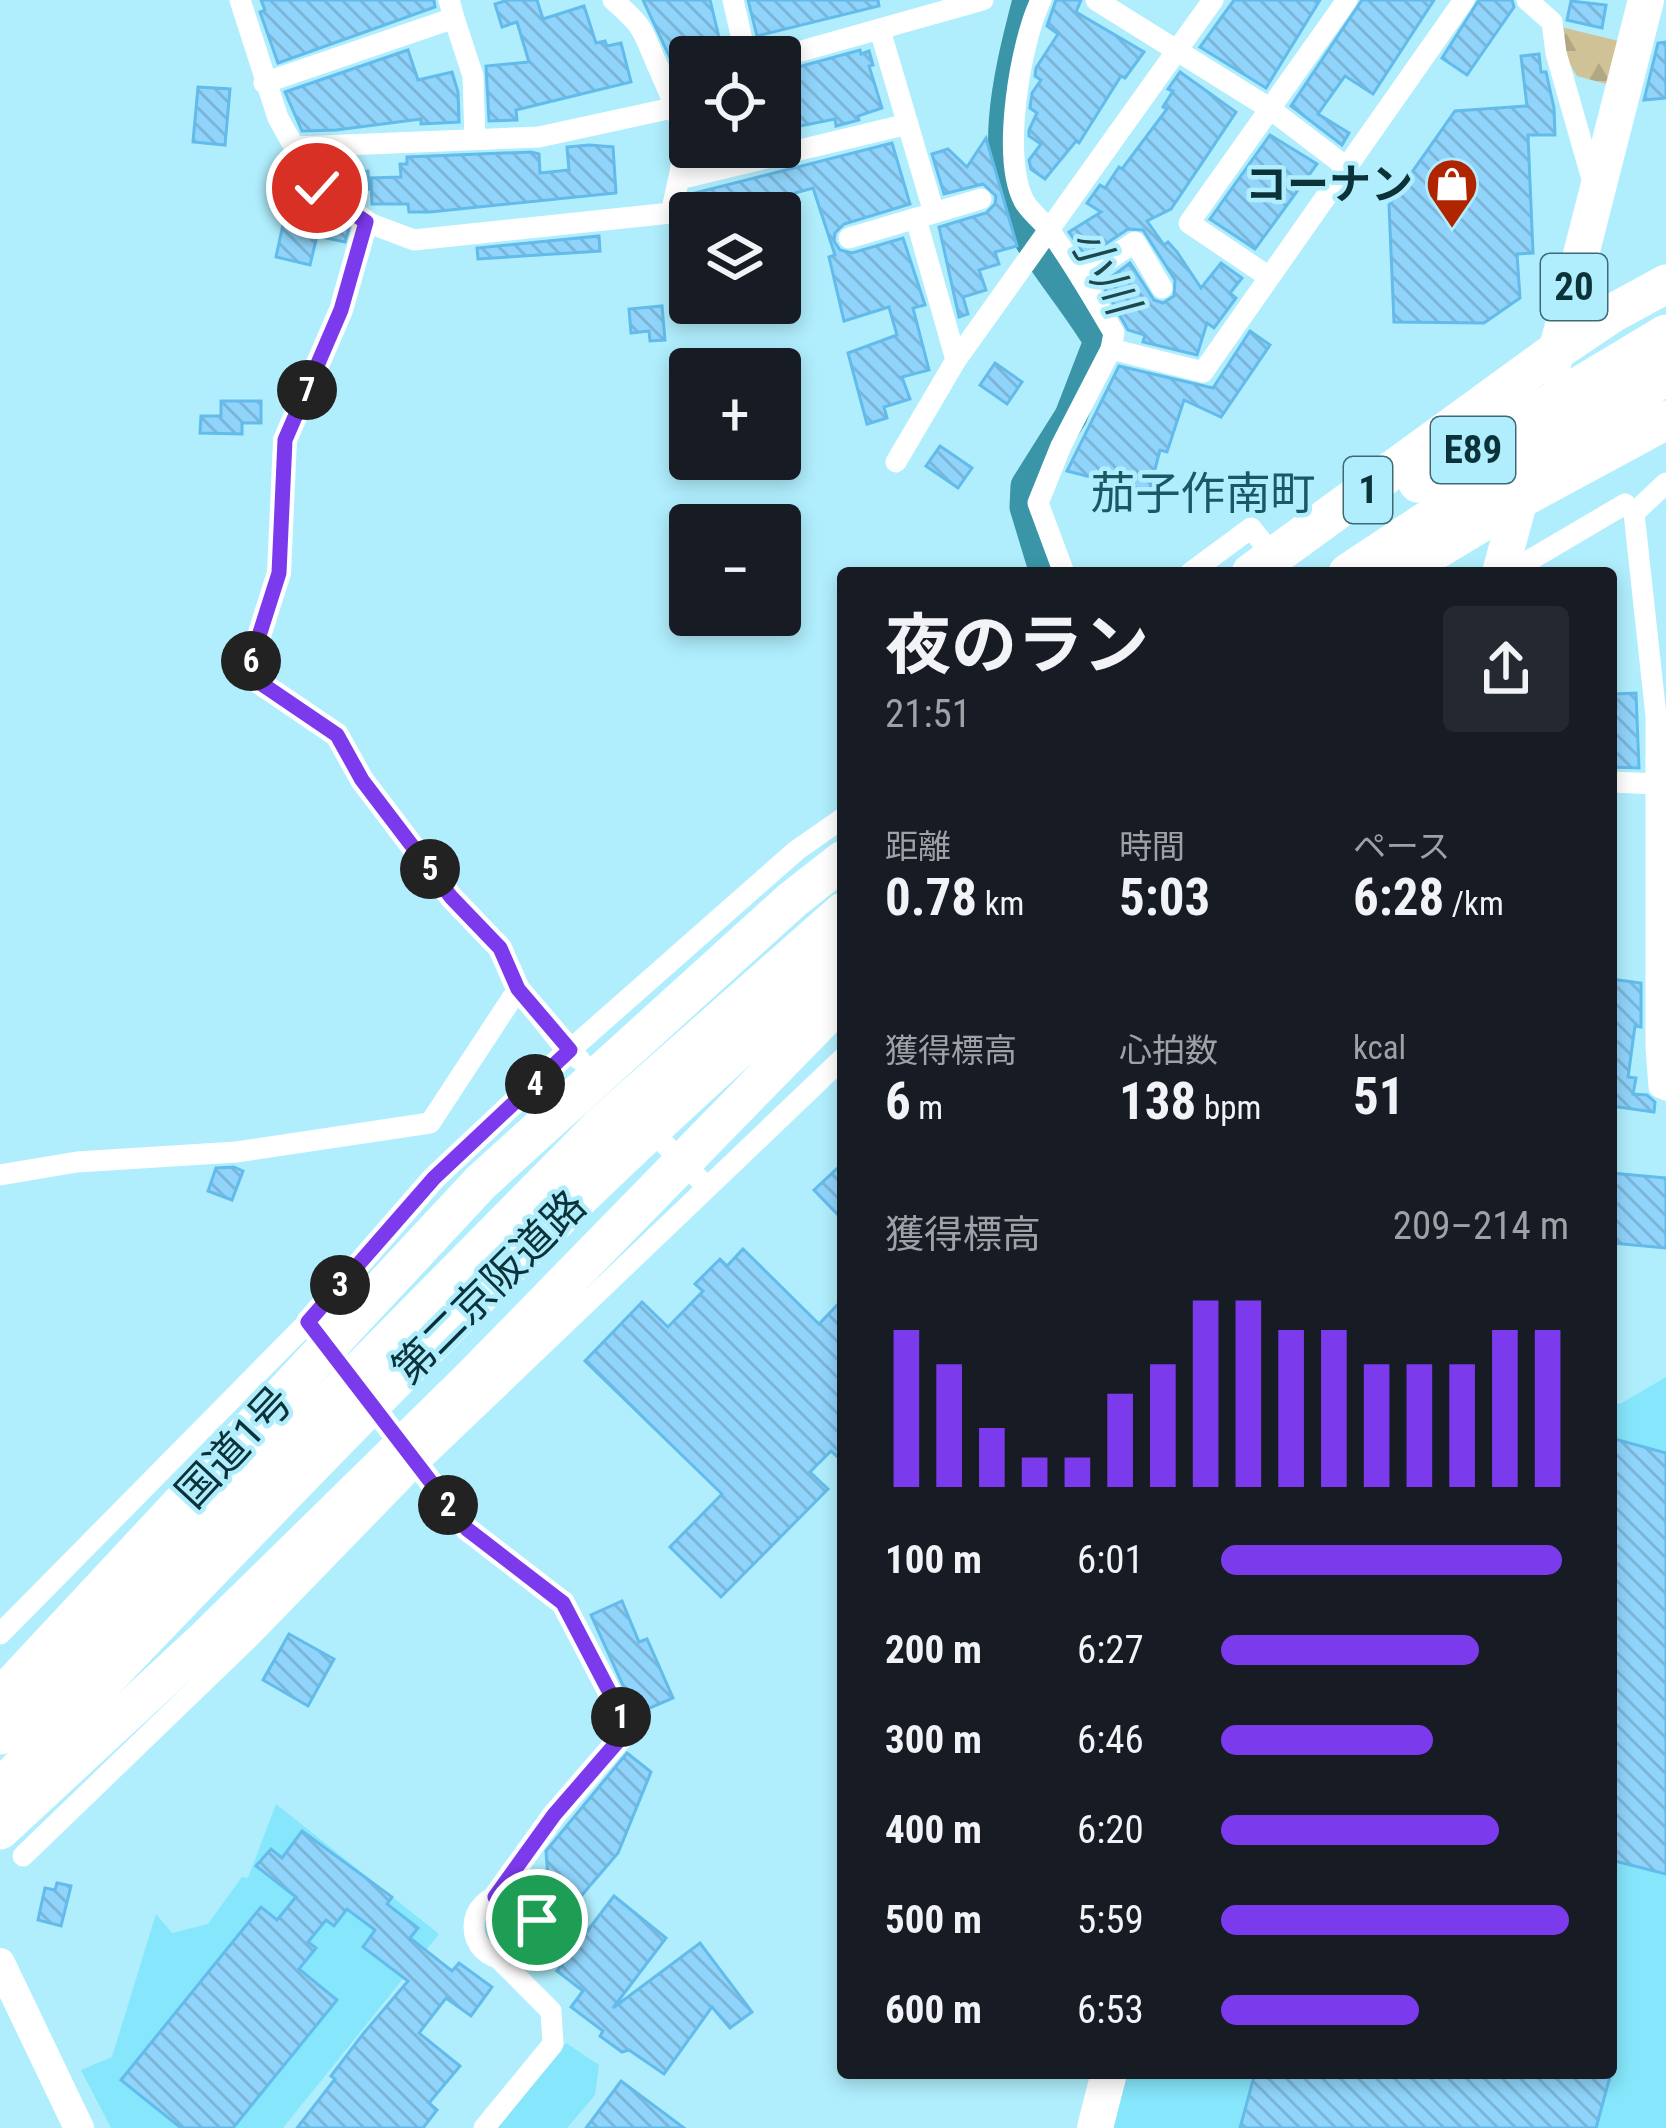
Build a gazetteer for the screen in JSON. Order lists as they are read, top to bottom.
{
  "streets": {
    "highway": [
      "E89",
      "1",
      "第二京阪道路",
      "国道1号"
    ],
    "main road": ["20"]
  },
  "crossings": [
    ["20", "1"]
  ],
  "districts": ["茄子作南町"],
  "water": ["小川"],
  "places": {
    "shop": ["コーナン"]
  },
  "page": {
    "map_buttons": ["+", "−"],
    "pins": [
      "7",
      "6",
      "5",
      "4",
      "3",
      "2",
      "1"
    ],
    "heading": ["夜のラン", "21:51"],
    "stats": [
      ["距離", "0.78 km"],
      ["時間", "5:03"],
      ["ペース", "6:28 /km"],
      ["獲得標高", "6 m"],
      ["心拍数", "138 bpm"],
      ["kcal", "51"]
    ],
    "chart": ["獲得標高", "209–214 m"],
    "list": [
      {
        "name": "100 m",
        "note": "6:01"
      },
      {
        "name": "200 m",
        "note": "6:27"
      },
      {
        "name": "300 m",
        "note": "6:46"
      },
      {
        "name": "400 m",
        "note": "6:20"
      },
      {
        "name": "500 m",
        "note": "5:59"
      },
      {
        "name": "600 m",
        "note": "6:53"
      }
    ]
  }
}
